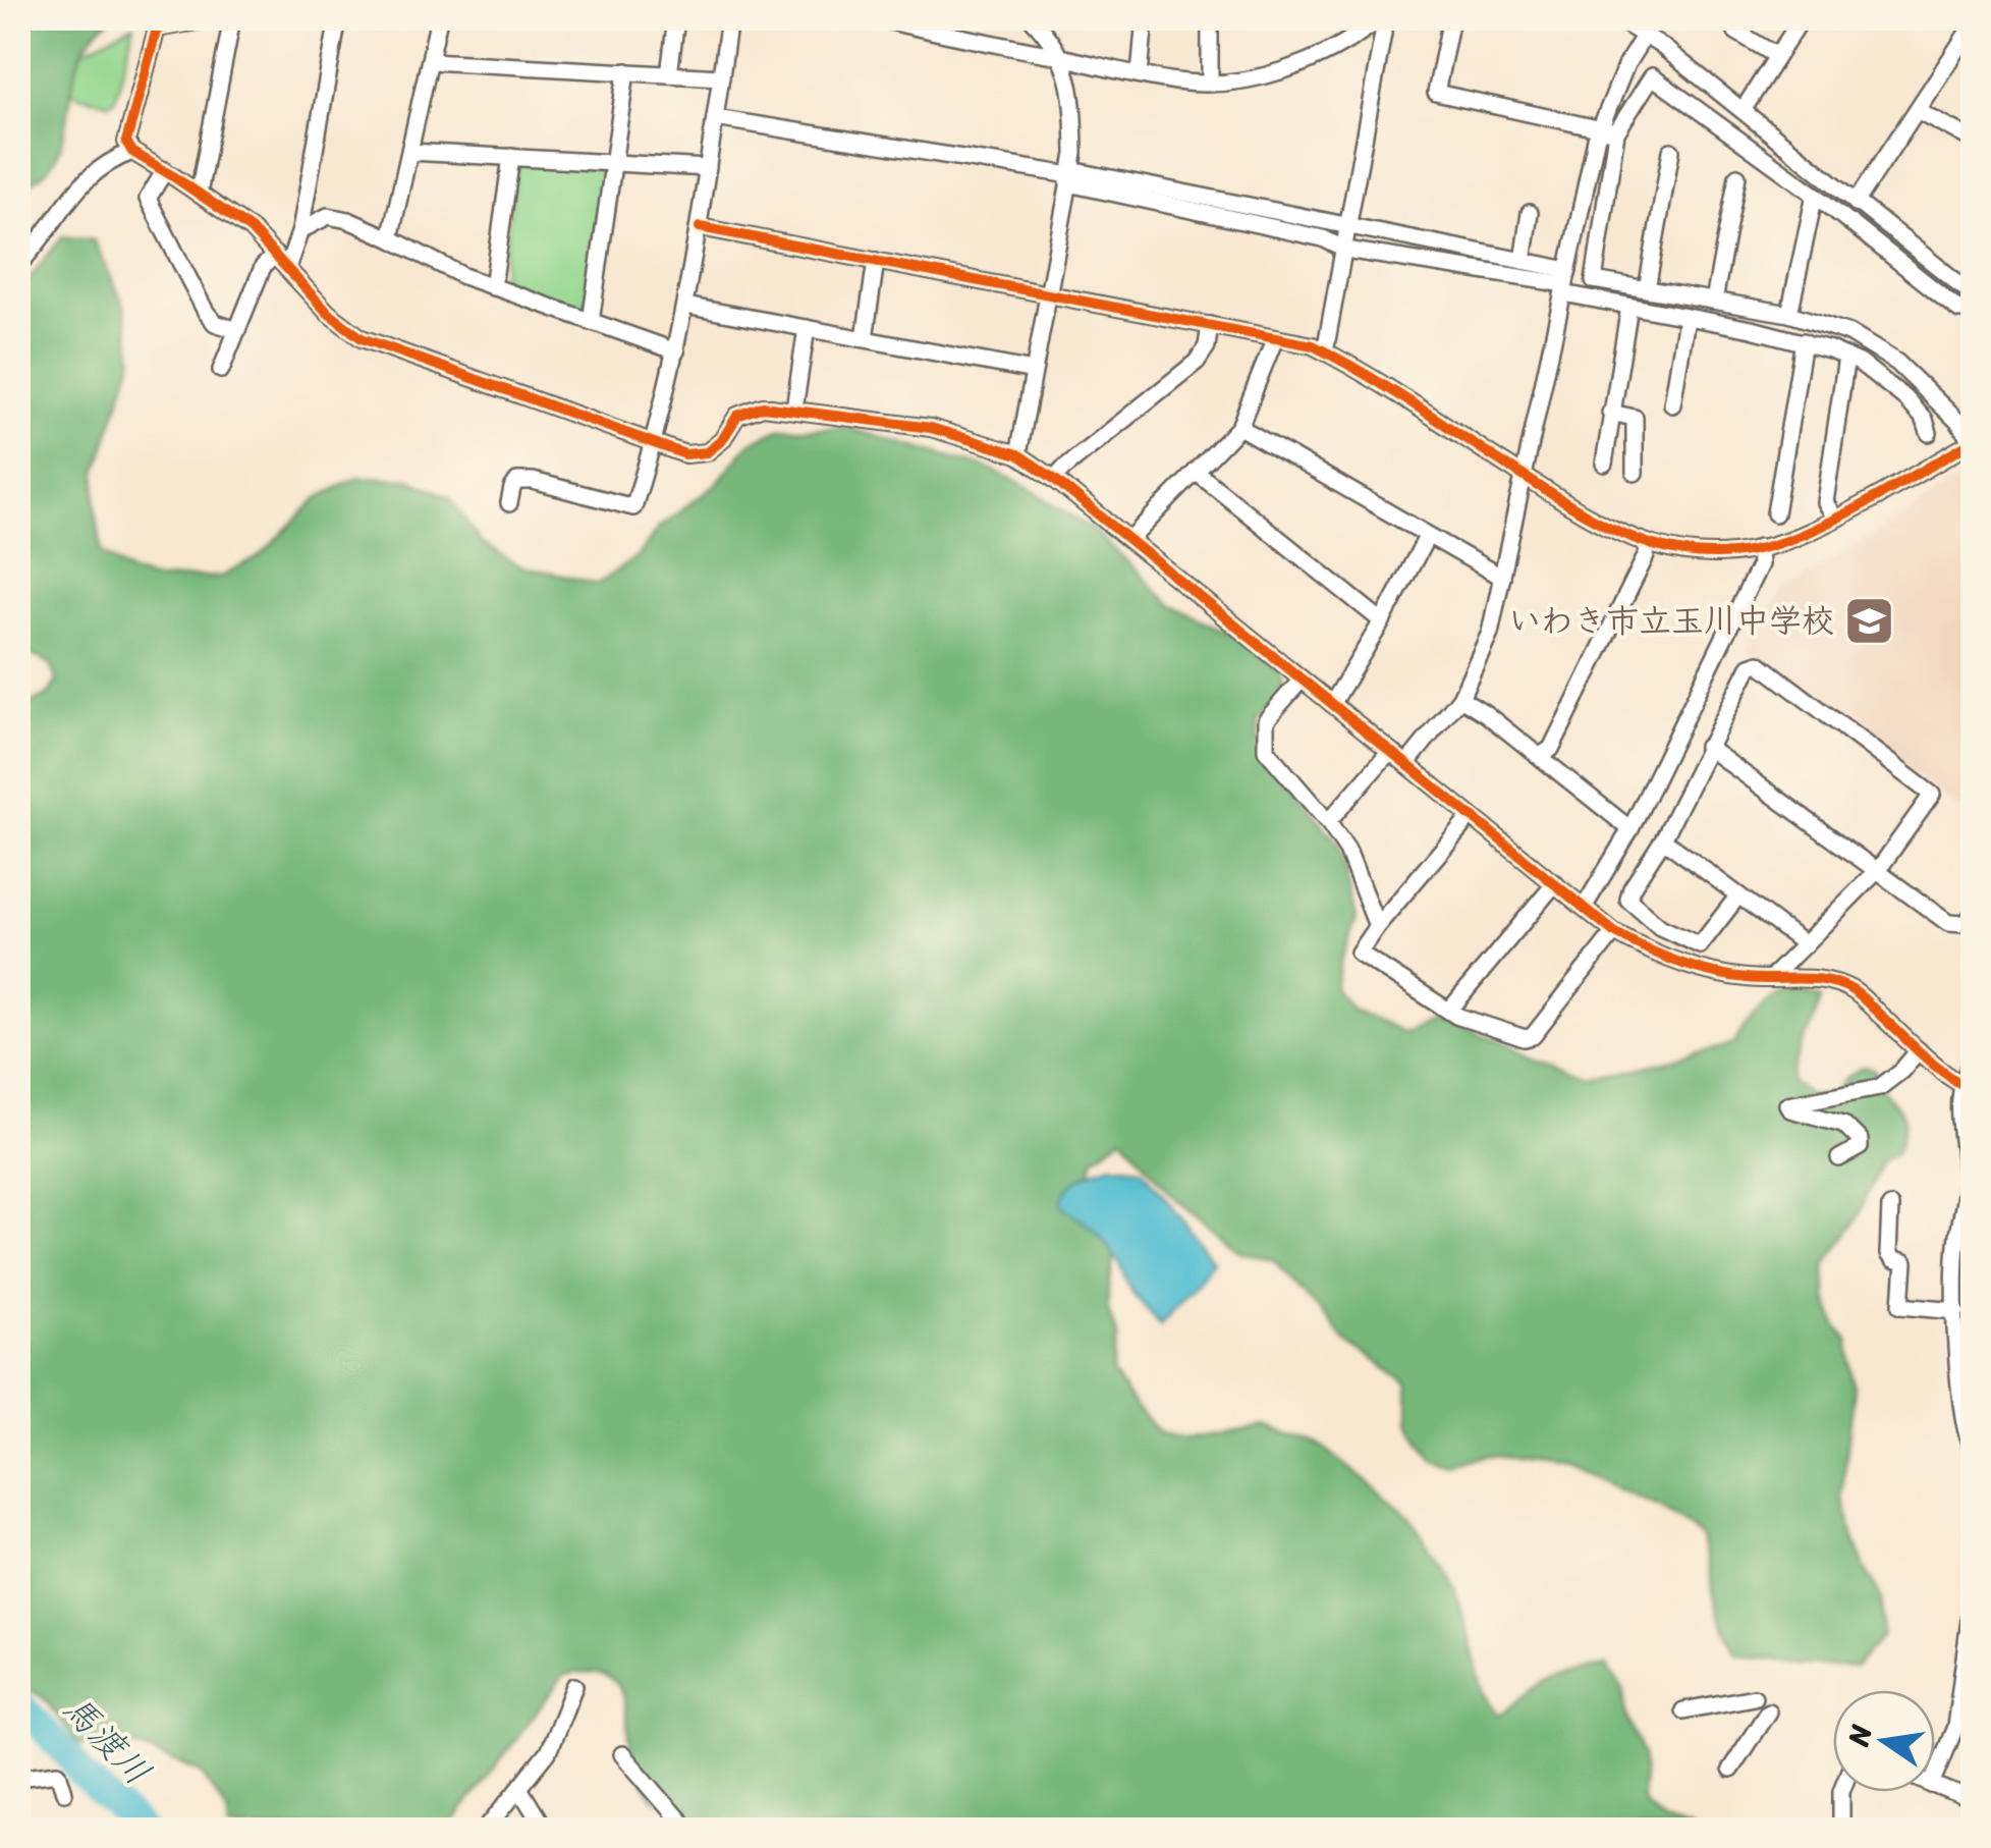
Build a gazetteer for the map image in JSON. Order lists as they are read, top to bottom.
{
  "water": ["馬渡川"],
  "places": {
    "school or university": ["いわき市立玉川中学校"]
  },
  "north": "left"
}
